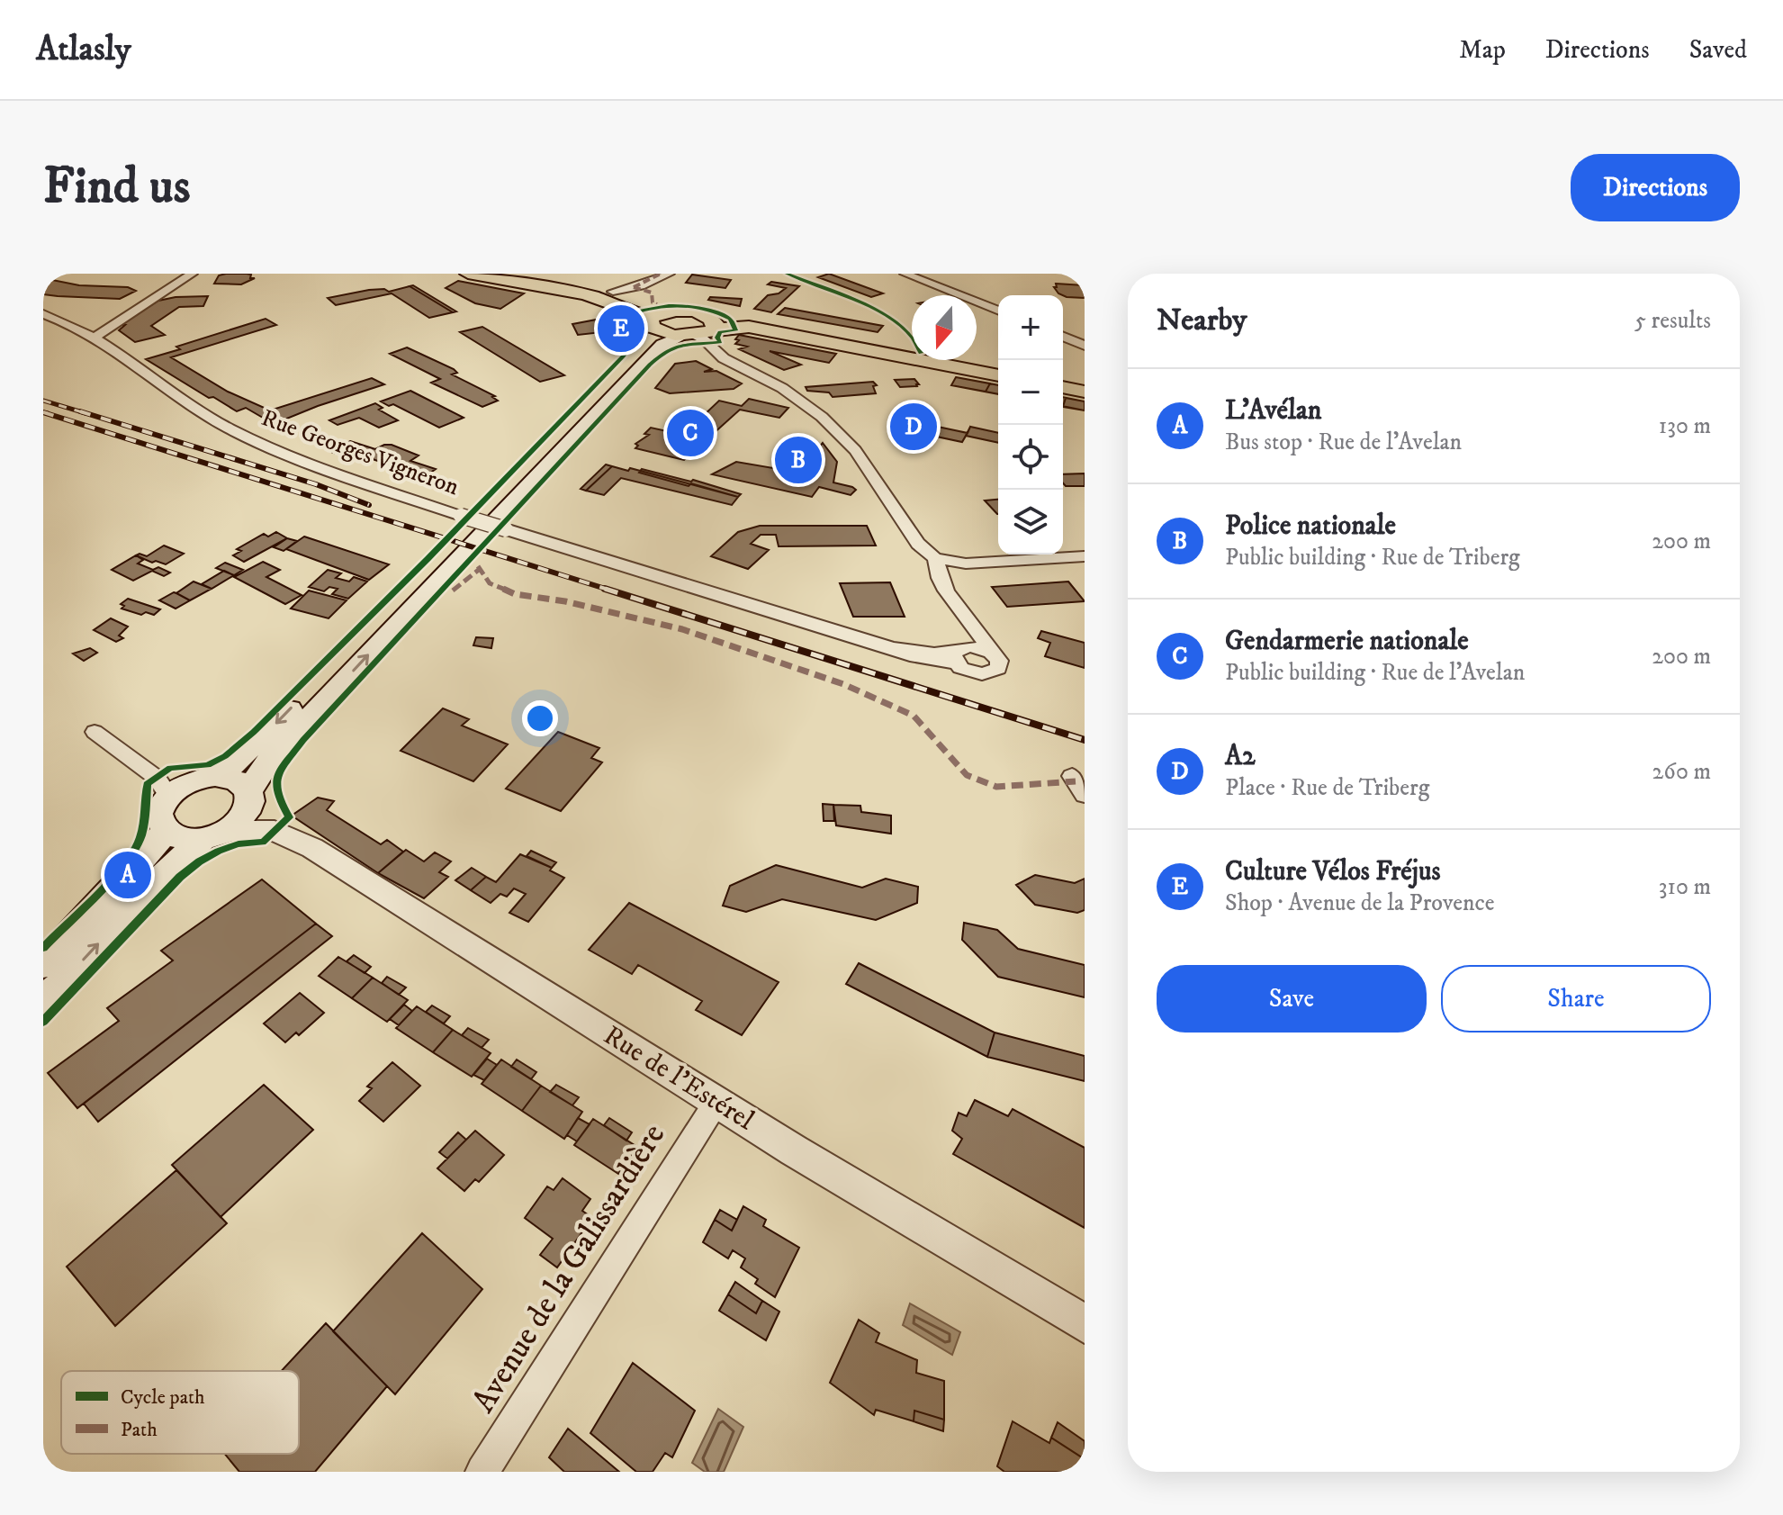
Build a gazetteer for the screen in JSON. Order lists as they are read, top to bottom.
{
  "streets": {
    "street": ["Rue Georges Vigneron", "Rue de l'Estérel", "Avenue de la Galissardière"]
  },
  "crossings": [
    ["Rue de l'Estérel", "Avenue de la Galissardière"]
  ],
  "legend": ["Cycle path", "Path"],
  "north": "bottom",
  "page": {
    "header": "Atlasly",
    "nav": ["Map", "Directions", "Saved"],
    "buttons": [
      "Directions",
      ["Save", "Share"]
    ],
    "title": "Find us",
    "heading": ["Nearby", "5 results"],
    "map_buttons": ["+", "−"],
    "pins": [
      "E",
      "D",
      "C",
      "B",
      "A"
    ],
    "list": [
      {
        "mark": "A",
        "name": "L'Avélan",
        "note": "Bus stop · Rue de l'Avelan",
        "value": "130 m"
      },
      {
        "mark": "B",
        "name": "Police nationale",
        "note": "Public building · Rue de Triberg",
        "value": "200 m"
      },
      {
        "mark": "C",
        "name": "Gendarmerie nationale",
        "note": "Public building · Rue de l'Avelan",
        "value": "200 m"
      },
      {
        "mark": "D",
        "name": "A2",
        "note": "Place · Rue de Triberg",
        "value": "260 m"
      },
      {
        "mark": "E",
        "name": "Culture Vélos Fréjus",
        "note": "Shop · Avenue de la Provence",
        "value": "310 m"
      }
    ]
  }
}
